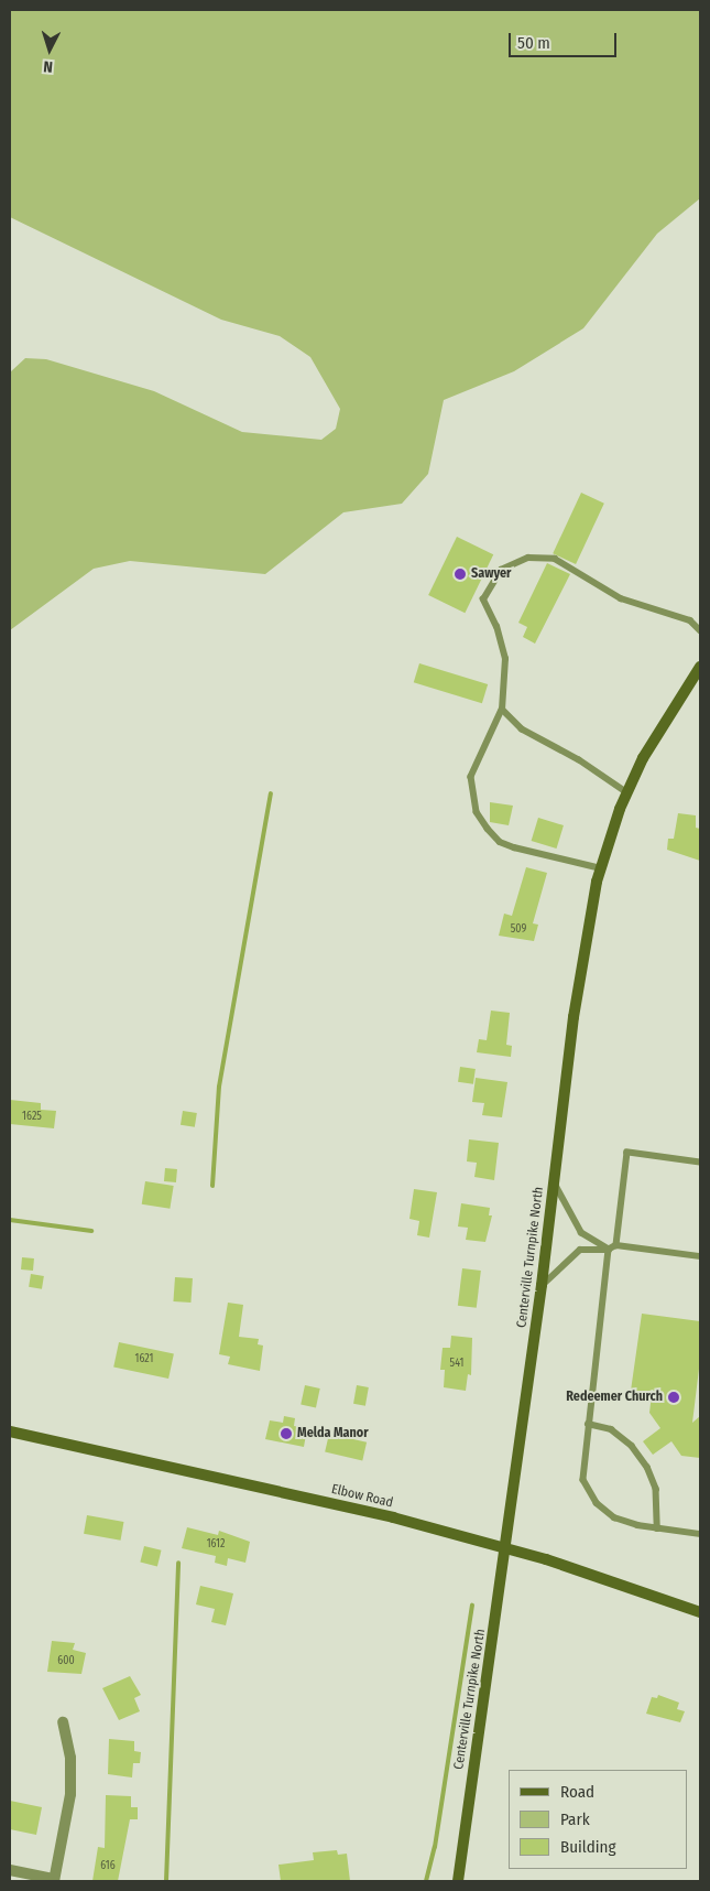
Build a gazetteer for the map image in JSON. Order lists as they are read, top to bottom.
{
  "streets": {
    "main road": ["Centerville Turnpike North", "Elbow Road"]
  },
  "crossings": [
    ["Centerville Turnpike North", "Elbow Road"]
  ],
  "places": ["Sawyer", "Redeemer Church", "Melda Manor"],
  "house_numbers": [
    "509",
    "1625",
    "1621",
    "541",
    "1612",
    "600",
    "616"
  ],
  "legend": ["Road", "Park", "Building"],
  "scale_bar": "50 m",
  "north": "bottom"
}
